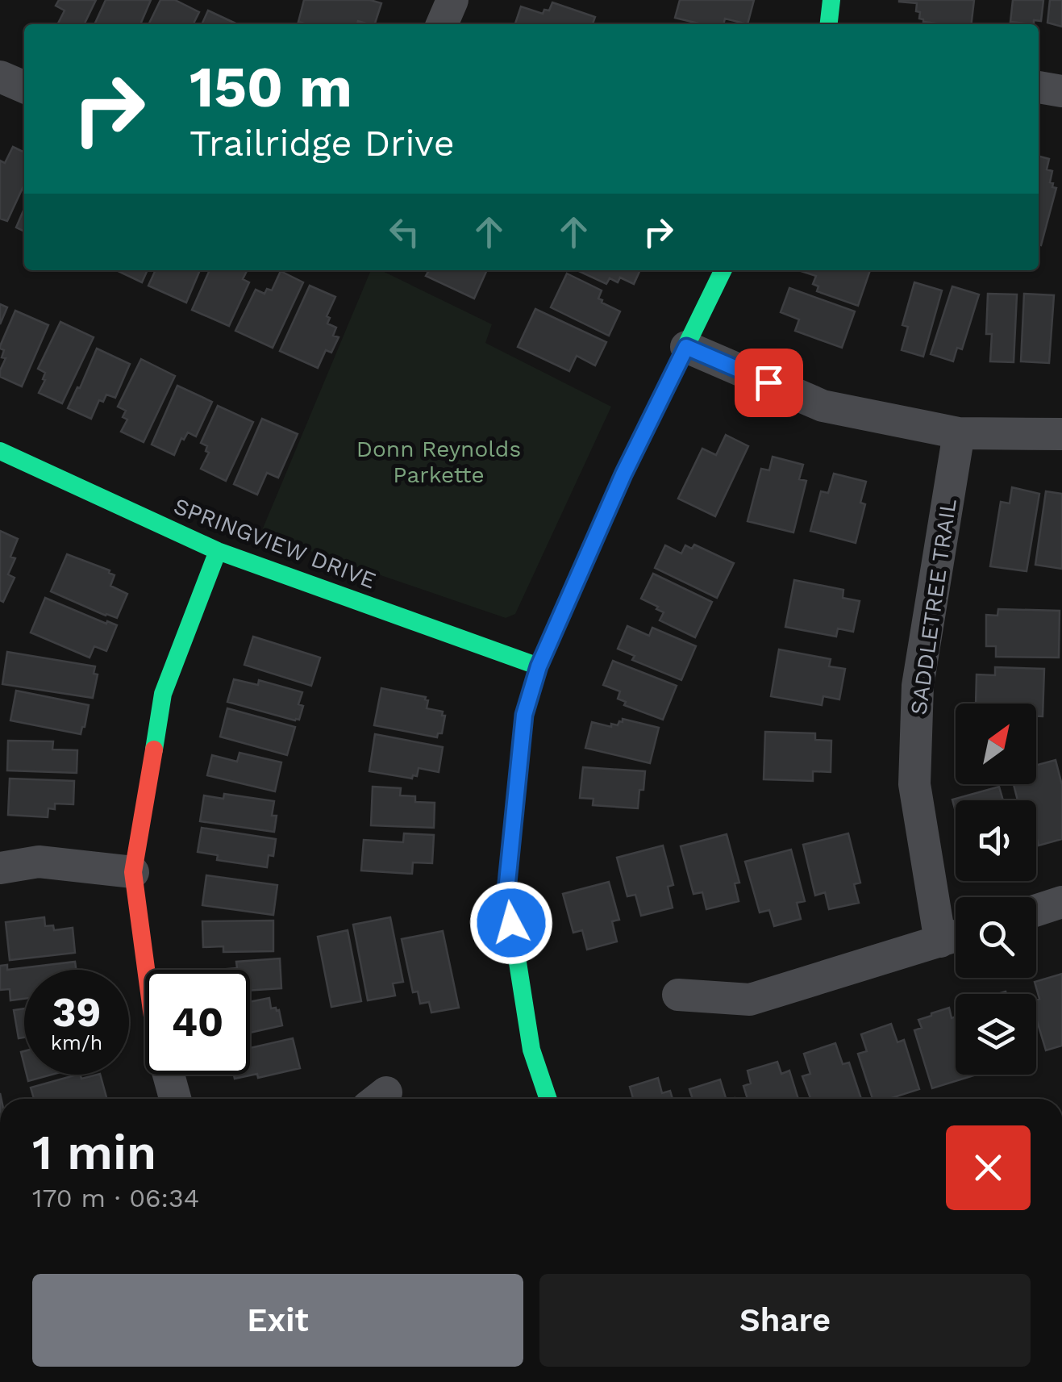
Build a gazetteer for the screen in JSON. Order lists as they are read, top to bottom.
{
  "streets": {
    "street": ["SPRINGVIEW DRIVE", "SADDLETREE TRAIL"]
  },
  "parks": ["Donn Reynolds Parkette"],
  "north": "top right",
  "page": {
    "turn": ["150 m", "Trailridge Drive"],
    "speed": "39 km/h",
    "limit": "40",
    "heading": ["1 min", "170 m · 06:34"],
    "buttons": ["Exit", "Share"]
  }
}
